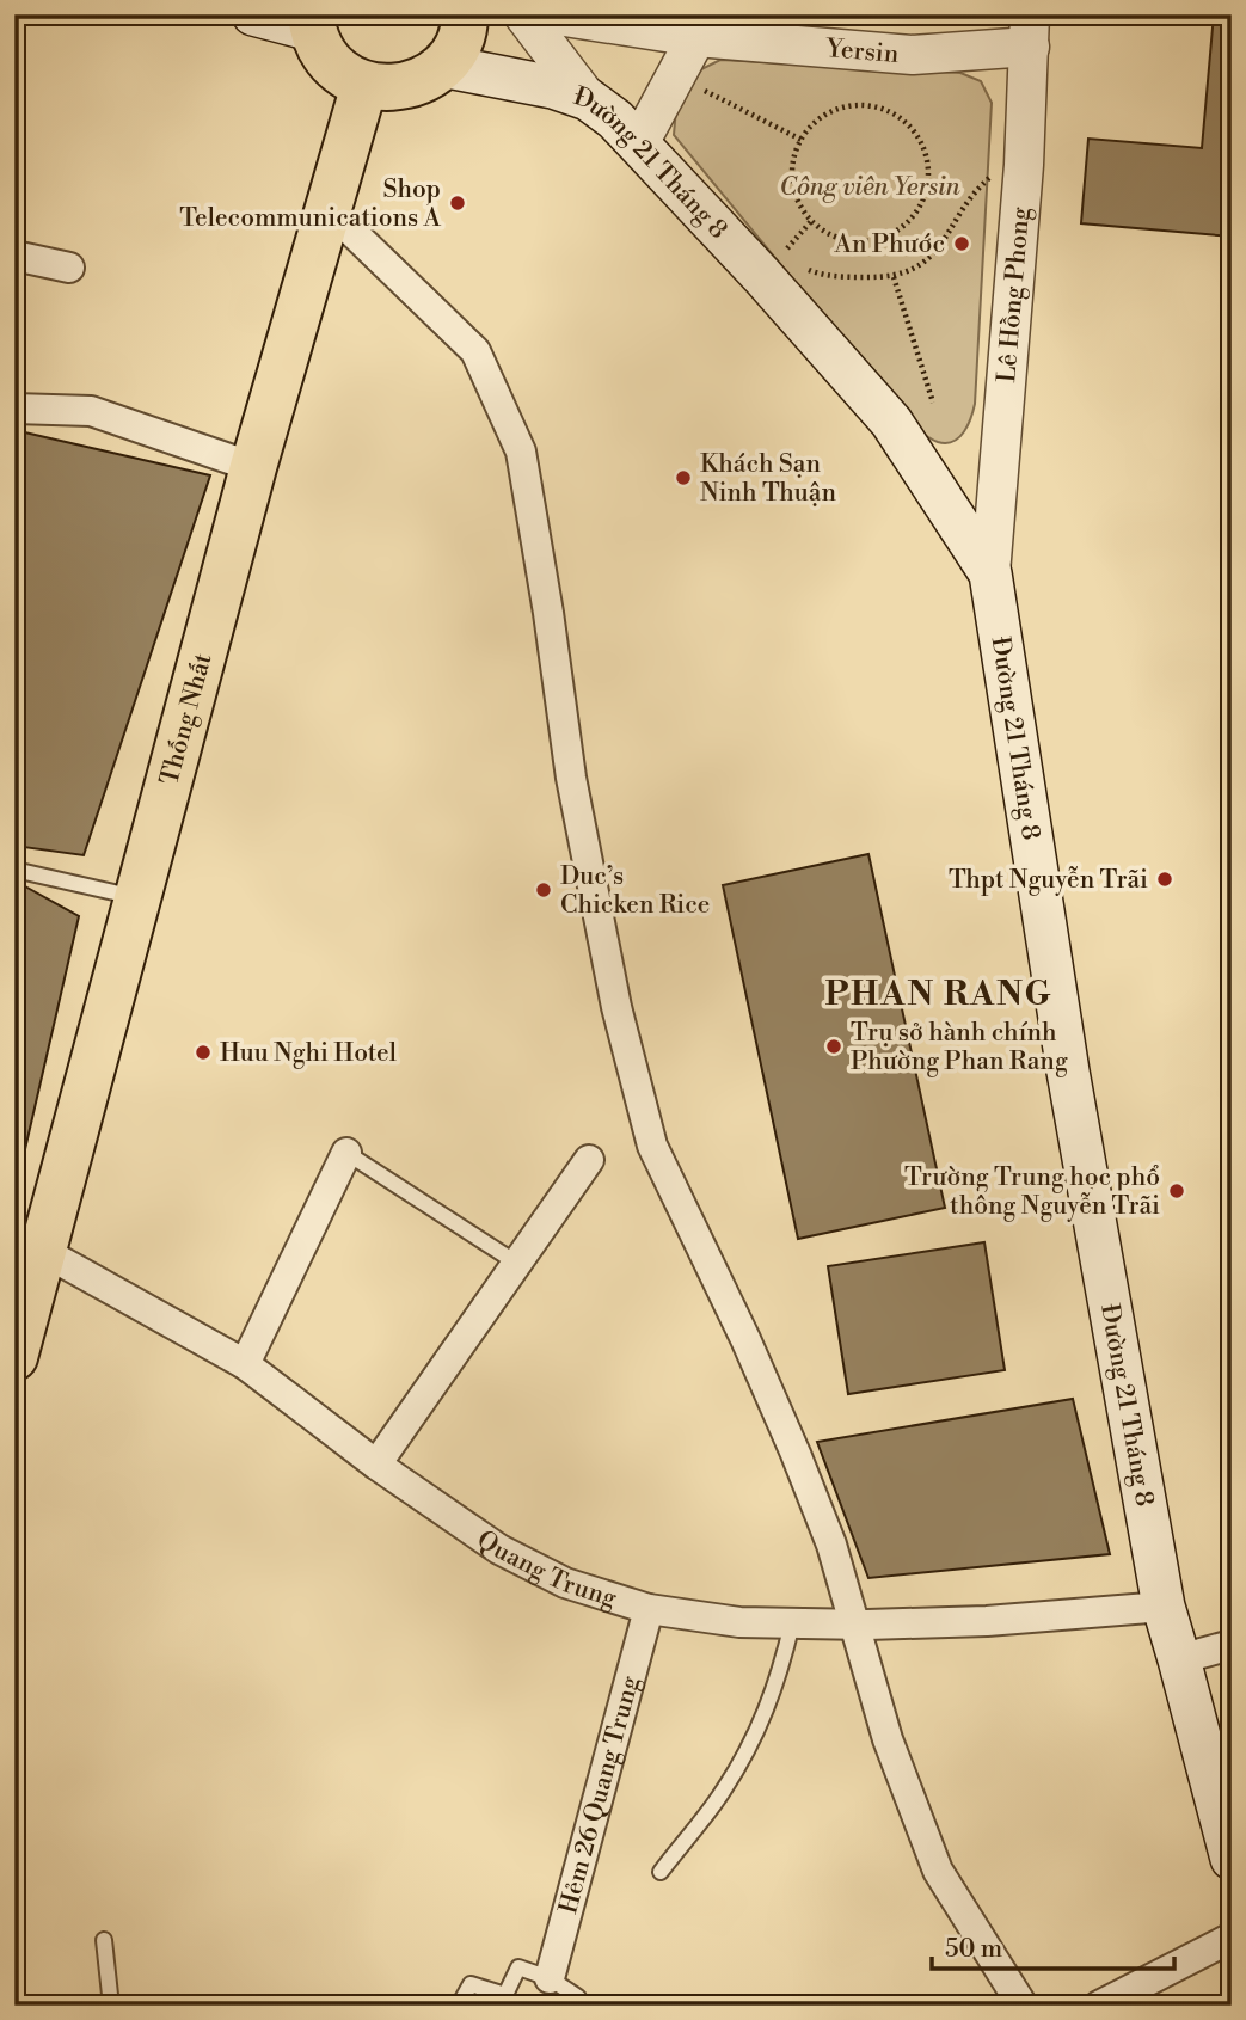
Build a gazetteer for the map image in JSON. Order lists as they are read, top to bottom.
{
  "streets": {
    "main road": ["Đường 21 Tháng 8", "Thống Nhất"],
    "street": [
      "Yersin",
      "Lê Hồng Phong",
      "Quang Trung",
      "Hẻm 26 Quang Trung"
    ]
  },
  "crossings": [
    ["Yersin", "Lê Hồng Phong"],
    ["Đường 21 Tháng 8", "Lê Hồng Phong"],
    ["Đường 21 Tháng 8", "Quang Trung"],
    ["Thống Nhất", "Quang Trung"],
    ["Quang Trung", "Hẻm 26 Quang Trung"]
  ],
  "districts": ["PHAN RANG"],
  "parks": ["Công viên Yersin"],
  "places": [
    "Shop Telecommunications A",
    "An Phước",
    "Khách Sạn Ninh Thuận",
    "Thpt Nguyễn Trãi",
    "Duc’s Chicken Rice",
    "Trụ sở hành chính Phường Phan Rang",
    "Huu Nghi Hotel",
    "Trường Trung học phổ thông Nguyễn Trãi"
  ],
  "scale_bar": "50 m"
}
